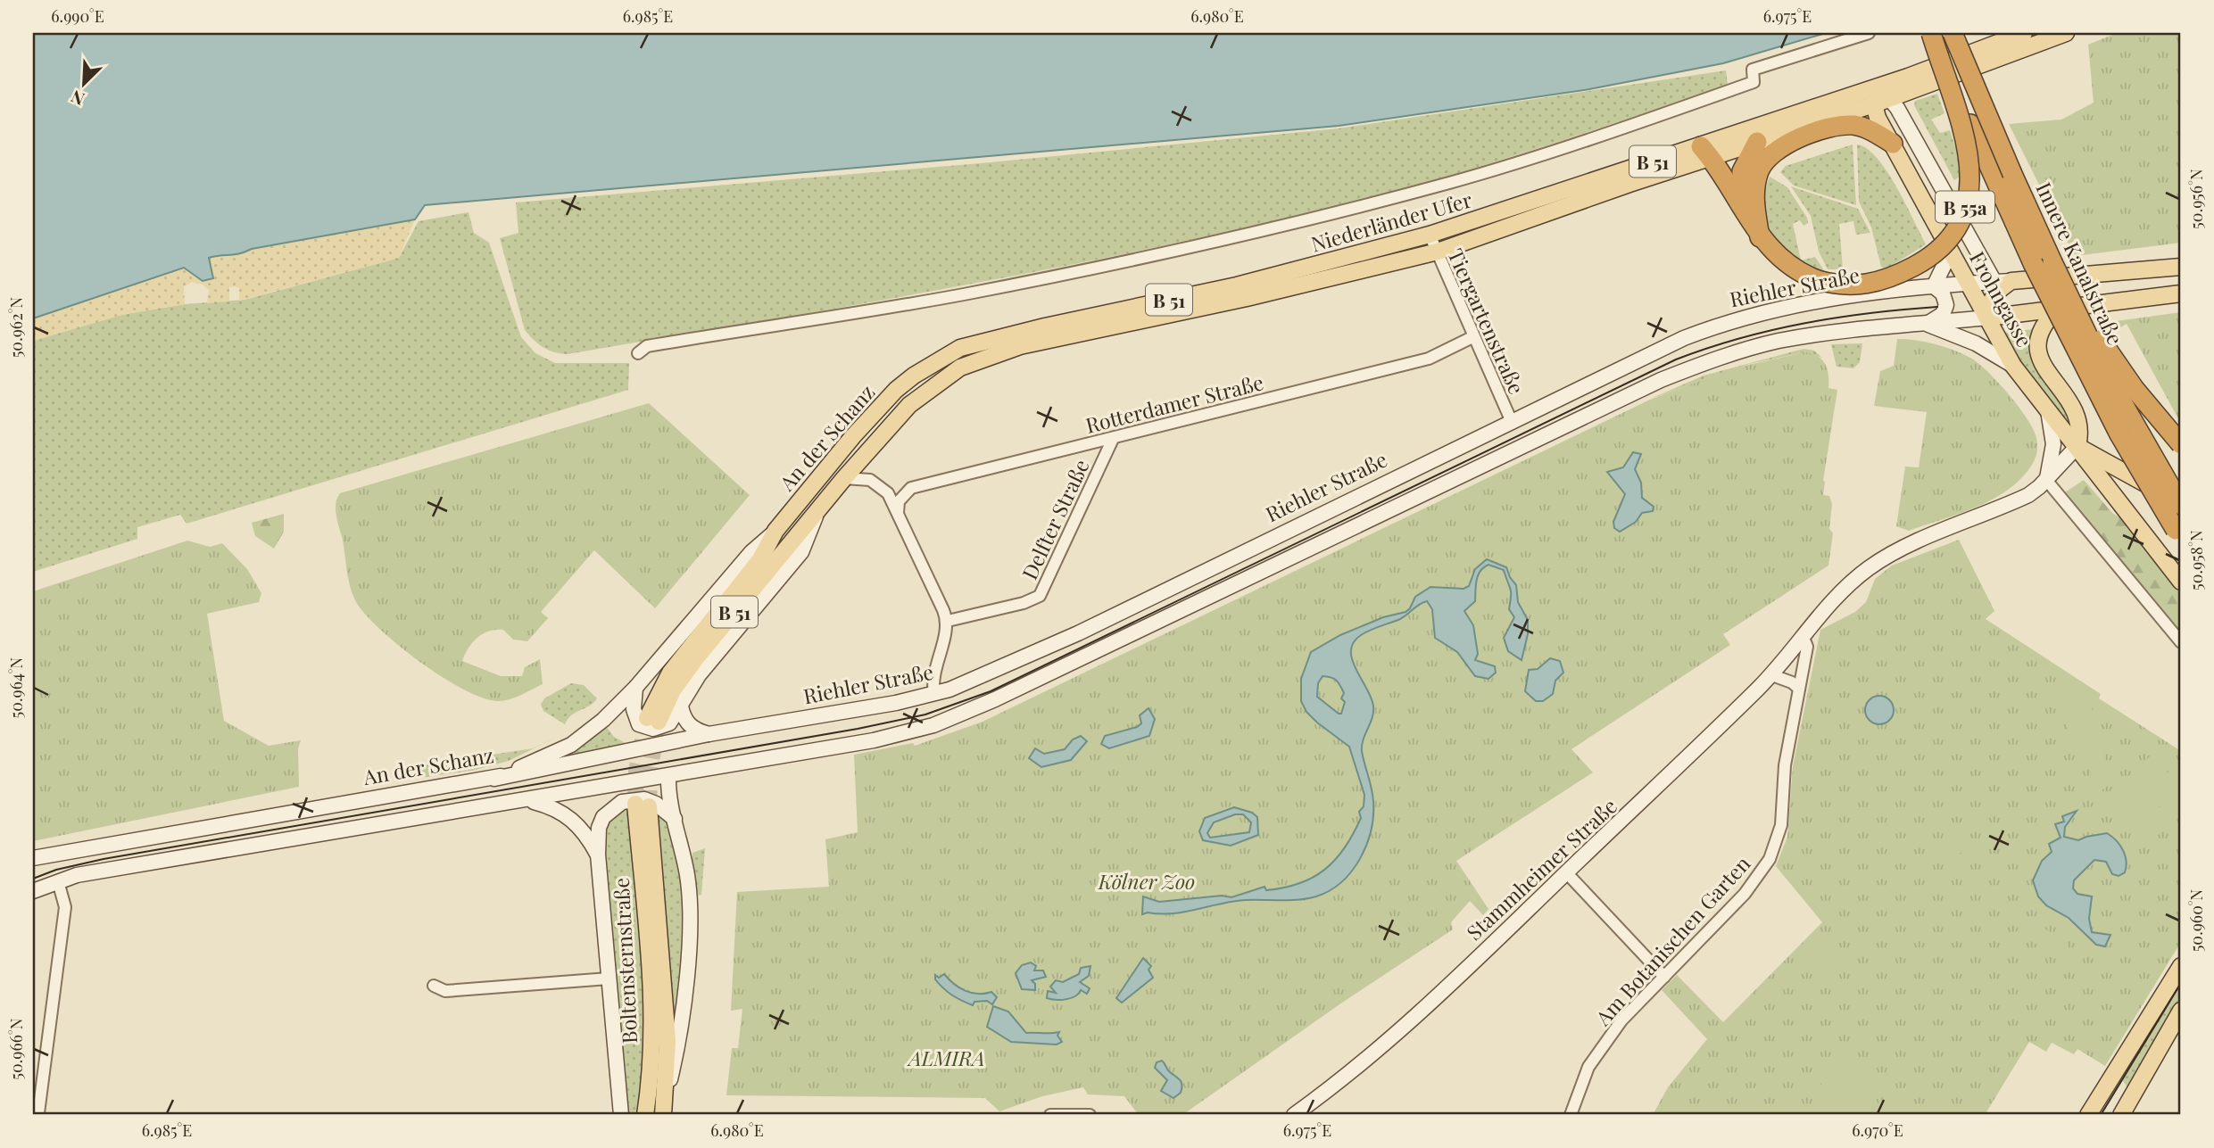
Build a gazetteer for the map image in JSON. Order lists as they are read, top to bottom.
{
  "streets": {
    "highway": ["B 55a", "Innere Kanalstraße"],
    "main road": [
      "B 51",
      "Niederländer Ufer",
      "Riehler Straße",
      "Frohngasse",
      "An der Schanz",
      "Stammheimer Straße",
      "Boltensternstraße"
    ],
    "street": [
      "Tiergartenstraße",
      "Rotterdamer Straße",
      "Delfter Straße",
      "Am Botanischen Garten"
    ]
  },
  "crossings": [
    ["B 51", "Niederländer Ufer"],
    ["B 51", "Frohngasse"],
    ["B 55a", "Innere Kanalstraße"],
    ["Niederländer Ufer", "Frohngasse"],
    ["Niederländer Ufer", "Tiergartenstraße"],
    ["Niederländer Ufer", "An der Schanz"],
    ["Riehler Straße", "Frohngasse"],
    ["Riehler Straße", "Tiergartenstraße"],
    ["Riehler Straße", "An der Schanz"],
    ["Frohngasse", "Stammheimer Straße"],
    ["Tiergartenstraße", "Rotterdamer Straße"],
    ["Rotterdamer Straße", "Delfter Straße"],
    ["Stammheimer Straße", "Am Botanischen Garten"]
  ],
  "parks": ["Kölner Zoo", "ALMIRA"],
  "north": "bottom left",
  "coordinates": [
    "6.990°E",
    "6.985°E",
    "6.980°E",
    "6.975°E",
    "50.956°N",
    "50.962°N",
    "50.958°N",
    "50.964°N",
    "50.960°N",
    "50.966°N",
    "6.970°E"
  ]
}
